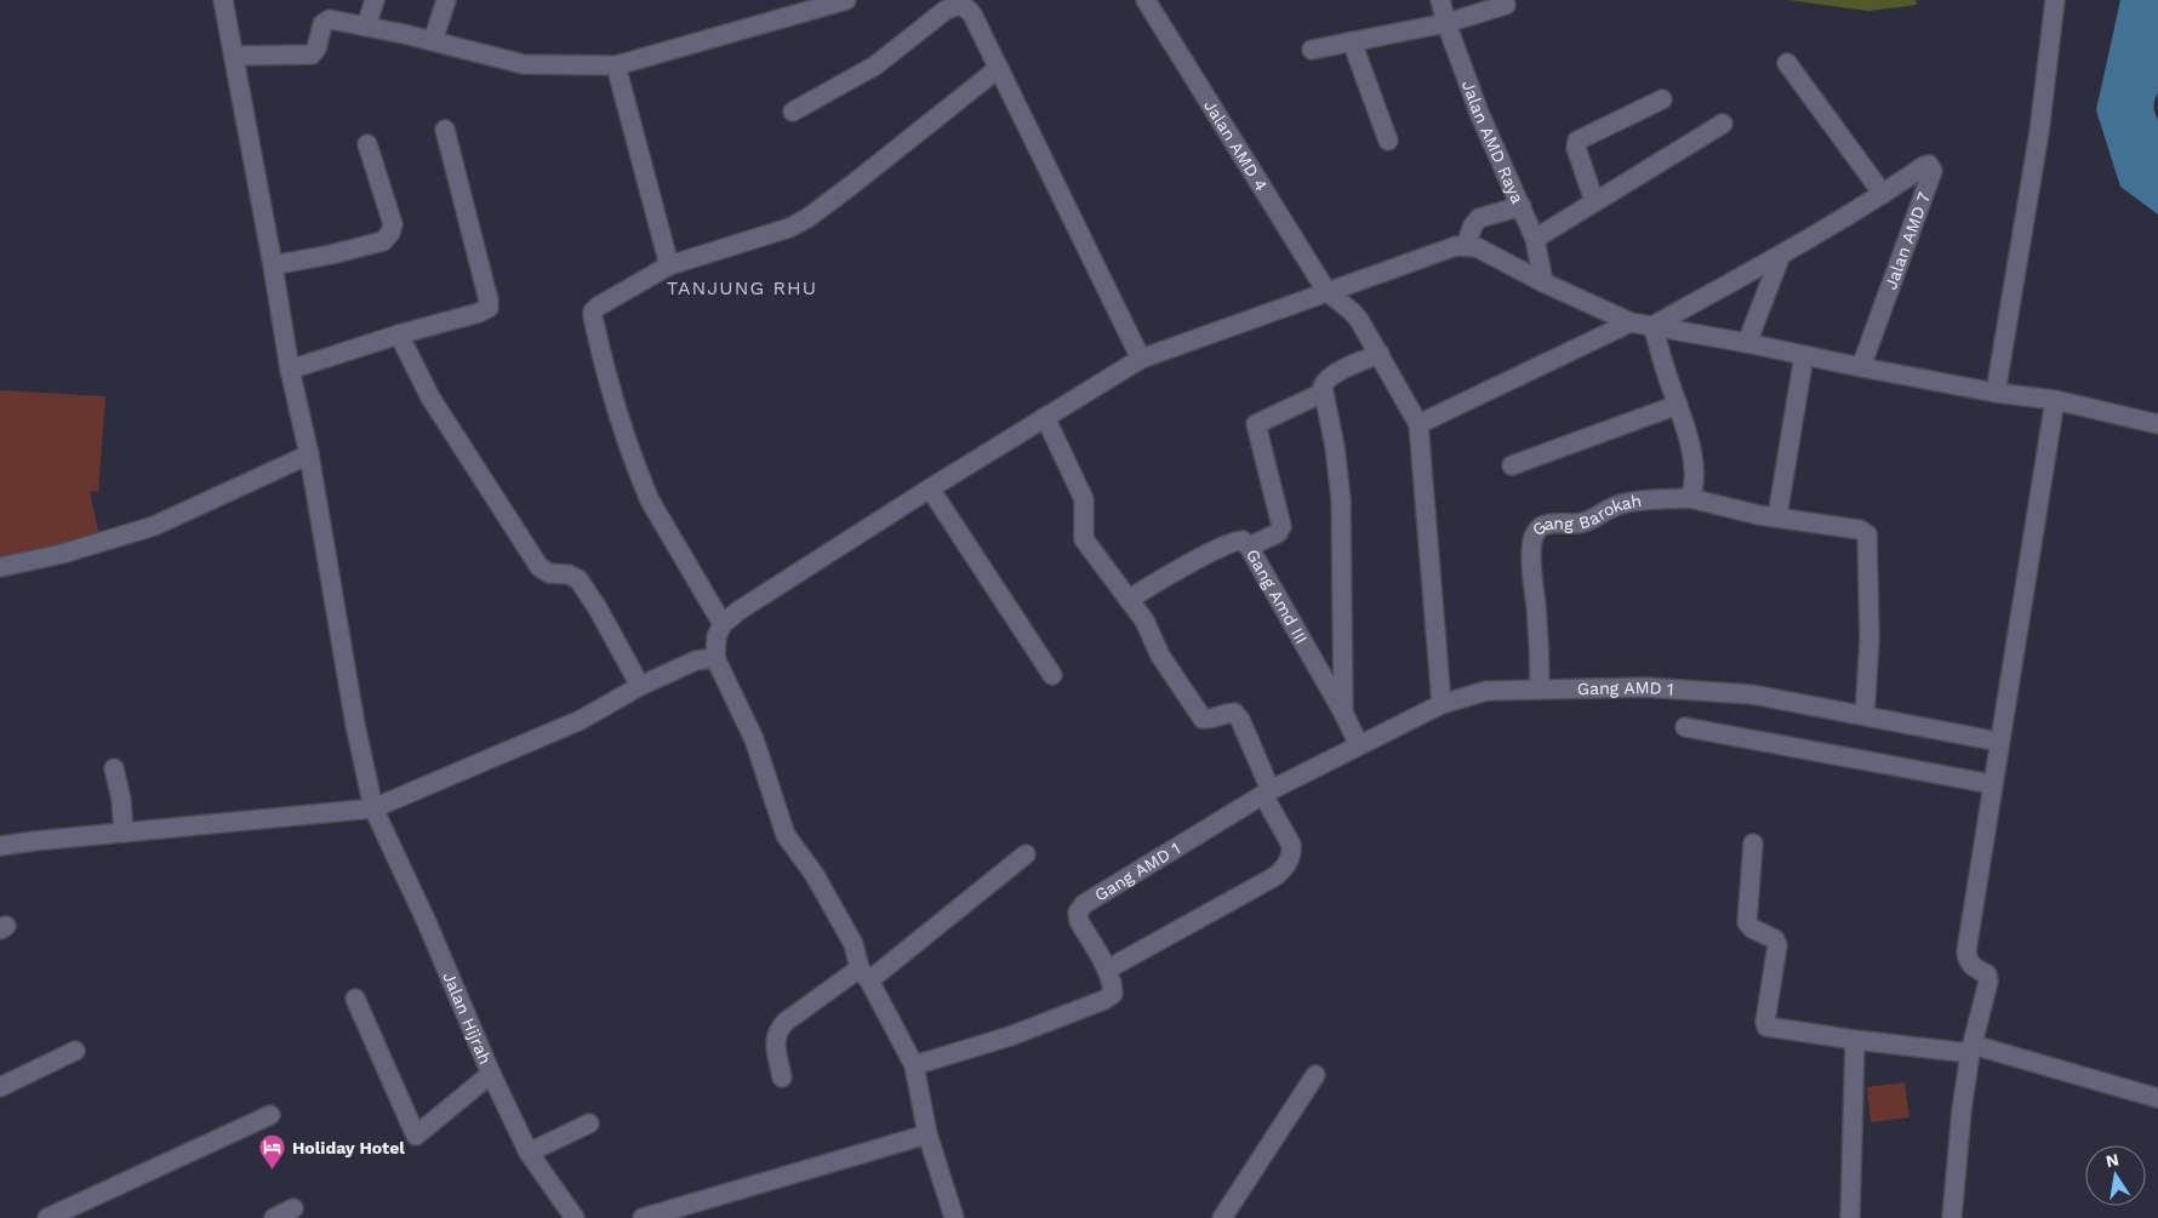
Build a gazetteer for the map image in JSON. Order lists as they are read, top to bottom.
{
  "streets": {
    "street": [
      "Jalan AMD Raya",
      "Jalan AMD 4",
      "Jalan AMD 7",
      "Gang Barokah",
      "Gang Amd III",
      "Gang AMD 1",
      "Jalan Hijrah"
    ]
  },
  "crossings": [
    ["Gang Barokah", "Gang AMD 1"],
    ["Gang Amd III", "Gang AMD 1"]
  ],
  "districts": ["TANJUNG RHU"],
  "places": {
    "hotel": ["Holiday Hotel"]
  },
  "north": "top"
}
